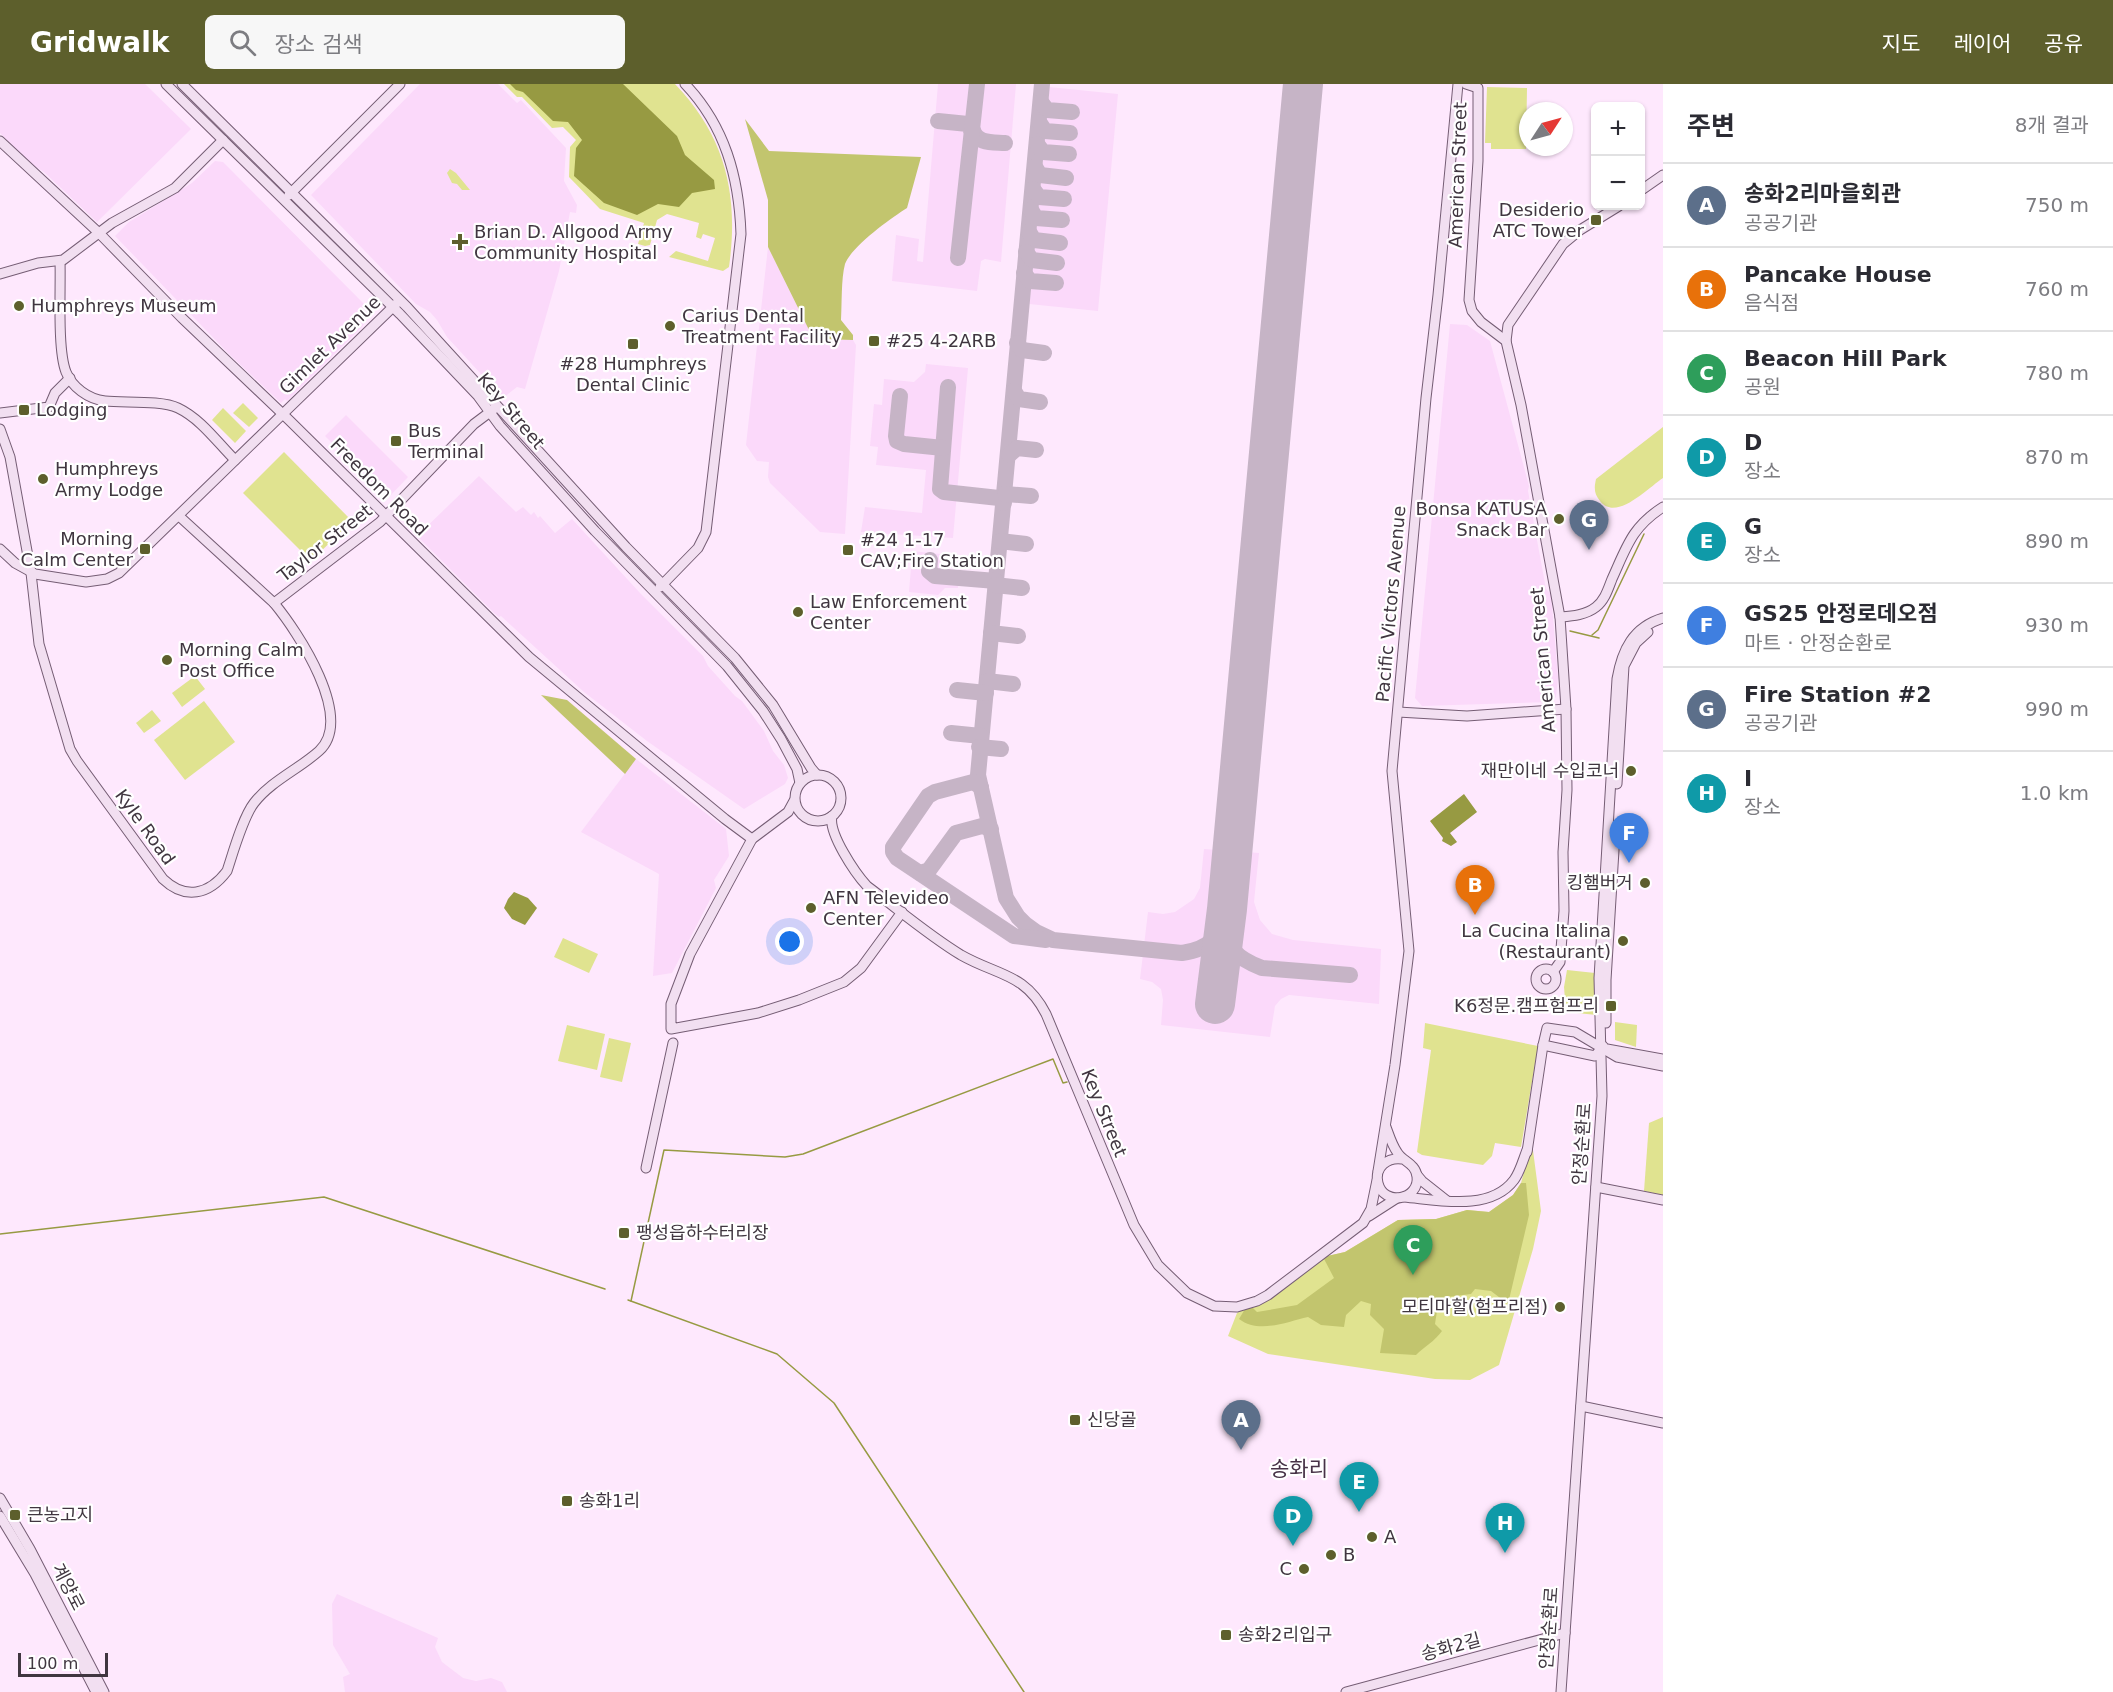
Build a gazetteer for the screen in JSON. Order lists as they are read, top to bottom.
{
  "streets": {
    "street": [
      "American Street",
      "Gimlet Avenue",
      "Key Street",
      "Freedom Road",
      "Taylor Street",
      "Pacific Victors Avenue",
      "Kyle Road",
      "안정순환로",
      "계양로",
      "송화2길"
    ]
  },
  "crossings": [
    ["Gimlet Avenue", "Key Street"],
    ["Gimlet Avenue", "Freedom Road"],
    ["Gimlet Avenue", "Kyle Road"],
    ["Key Street", "Taylor Street"],
    ["Key Street", "Pacific Victors Avenue"],
    ["Freedom Road", "Taylor Street"],
    ["Taylor Street", "Kyle Road"],
    ["안정순환로", "송화2길"]
  ],
  "districts": ["송화리"],
  "places": {
    "transit": [
      "Desiderio ATC Tower",
      "#25 4-2ARB",
      "#28 Humphreys Dental Clinic",
      "Lodging",
      "Bus Terminal",
      "Morning Calm Center",
      "#24 1-17 CAV;Fire Station",
      "K6정문.캠프험프리",
      "팽성읍하수터리장",
      "신당골",
      "송화1리",
      "큰농고지",
      "송화2리입구"
    ],
    "health": ["Brian D. Allgood Army Community Hospital"],
    "other": [
      "Humphreys Museum",
      "Carius Dental Treatment Facility",
      "Humphreys Army Lodge",
      "Bonsa KATUSA Snack Bar",
      "Law Enforcement Center",
      "Morning Calm Post Office",
      "재만이네 수입코너",
      "킹햄버거",
      "AFN Televideo Center",
      "La Cucina Italina (Restaurant)",
      "모티마할(험프리점)",
      "A",
      "B",
      "C"
    ]
  },
  "scale_bar": "100 m",
  "north": "top right",
  "page": {
    "header": "Gridwalk",
    "search": "장소 검색",
    "nav": ["지도", "레이어", "공유"],
    "heading": ["주변", "8개 결과"],
    "map_buttons": ["+", "−"],
    "list": [
      {
        "mark": "A",
        "name": "송화2리마을회관",
        "note": "공공기관",
        "value": "750 m"
      },
      {
        "mark": "B",
        "name": "Pancake House",
        "note": "음식점",
        "value": "760 m"
      },
      {
        "mark": "C",
        "name": "Beacon Hill Park",
        "note": "공원",
        "value": "780 m"
      },
      {
        "mark": "D",
        "name": "D",
        "note": "장소",
        "value": "870 m"
      },
      {
        "mark": "E",
        "name": "G",
        "note": "장소",
        "value": "890 m"
      },
      {
        "mark": "F",
        "name": "GS25 안정로데오점",
        "note": "마트 · 안정순환로",
        "value": "930 m"
      },
      {
        "mark": "G",
        "name": "Fire Station #2",
        "note": "공공기관",
        "value": "990 m"
      },
      {
        "mark": "H",
        "name": "I",
        "note": "장소",
        "value": "1.0 km"
      }
    ],
    "pins": [
      "G",
      "F",
      "B",
      "C",
      "A",
      "E",
      "D",
      "H"
    ],
    "scale": "100 m"
  }
}
